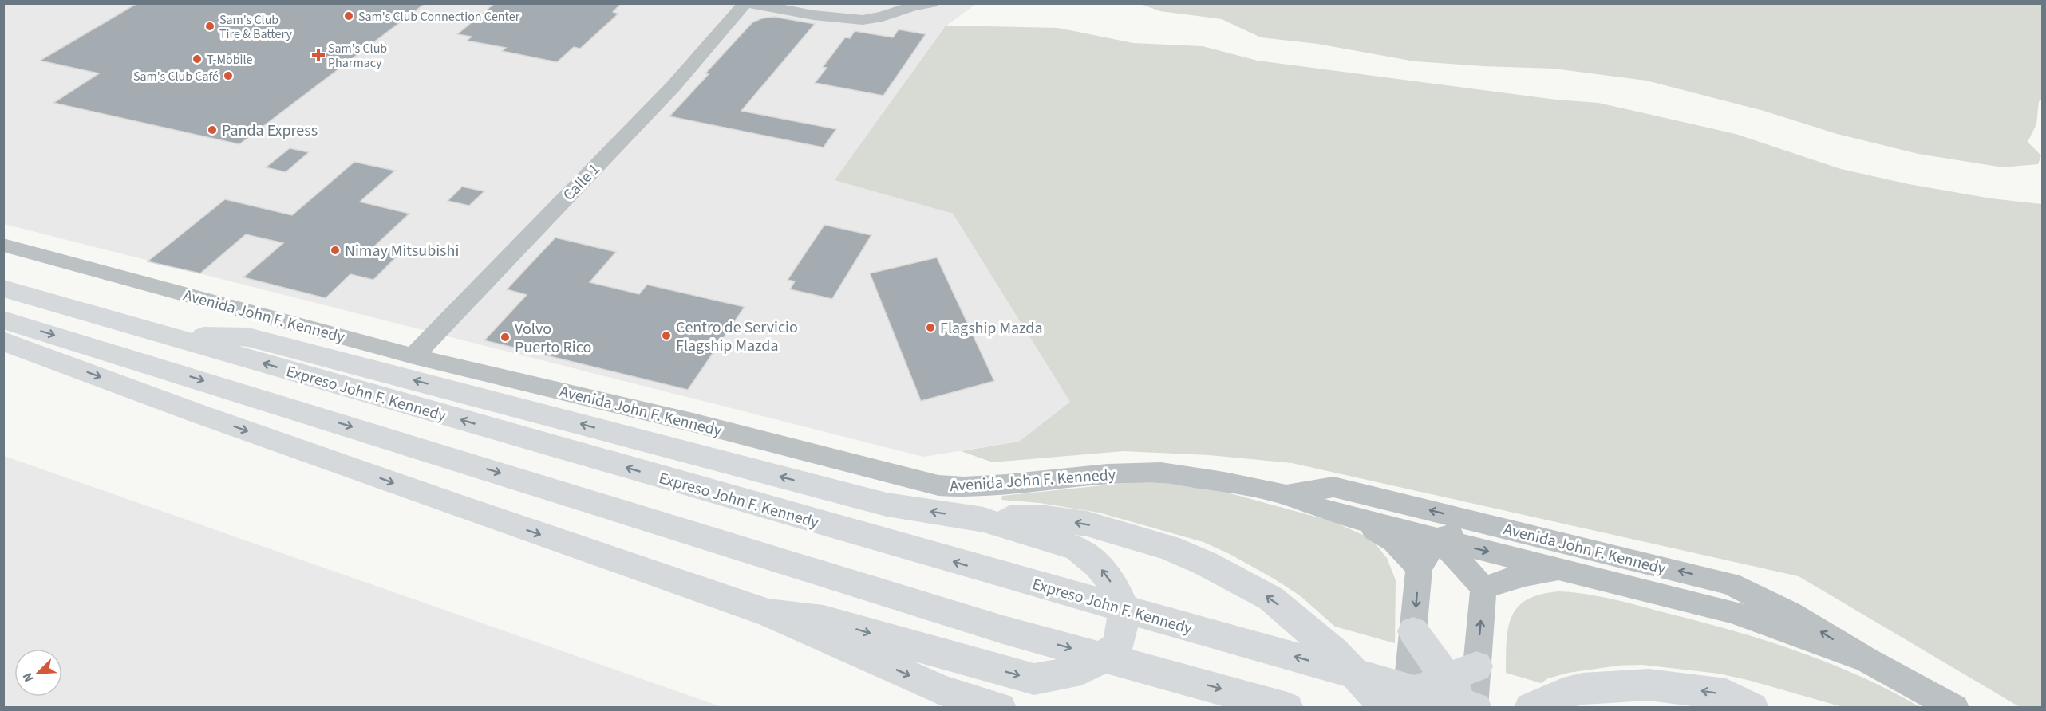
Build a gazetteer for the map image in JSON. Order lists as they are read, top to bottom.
{
  "streets": {
    "highway": ["Expreso John F. Kennedy"],
    "street": ["Calle 1", "Avenida John F. Kennedy"]
  },
  "crossings": [
    ["Calle 1", "Avenida John F. Kennedy"]
  ],
  "places": {
    "other": [
      "Sam's Club Connection Center",
      "Sam's Club Tire & Battery",
      "T-Mobile",
      "Sam's Club Café",
      "Panda Express",
      "Nimay Mitsubishi",
      "Flagship Mazda",
      "Centro de Servicio Flagship Mazda",
      "Volvo Puerto Rico"
    ],
    "health": ["Sam's Club Pharmacy"]
  },
  "north": "bottom left"
}
